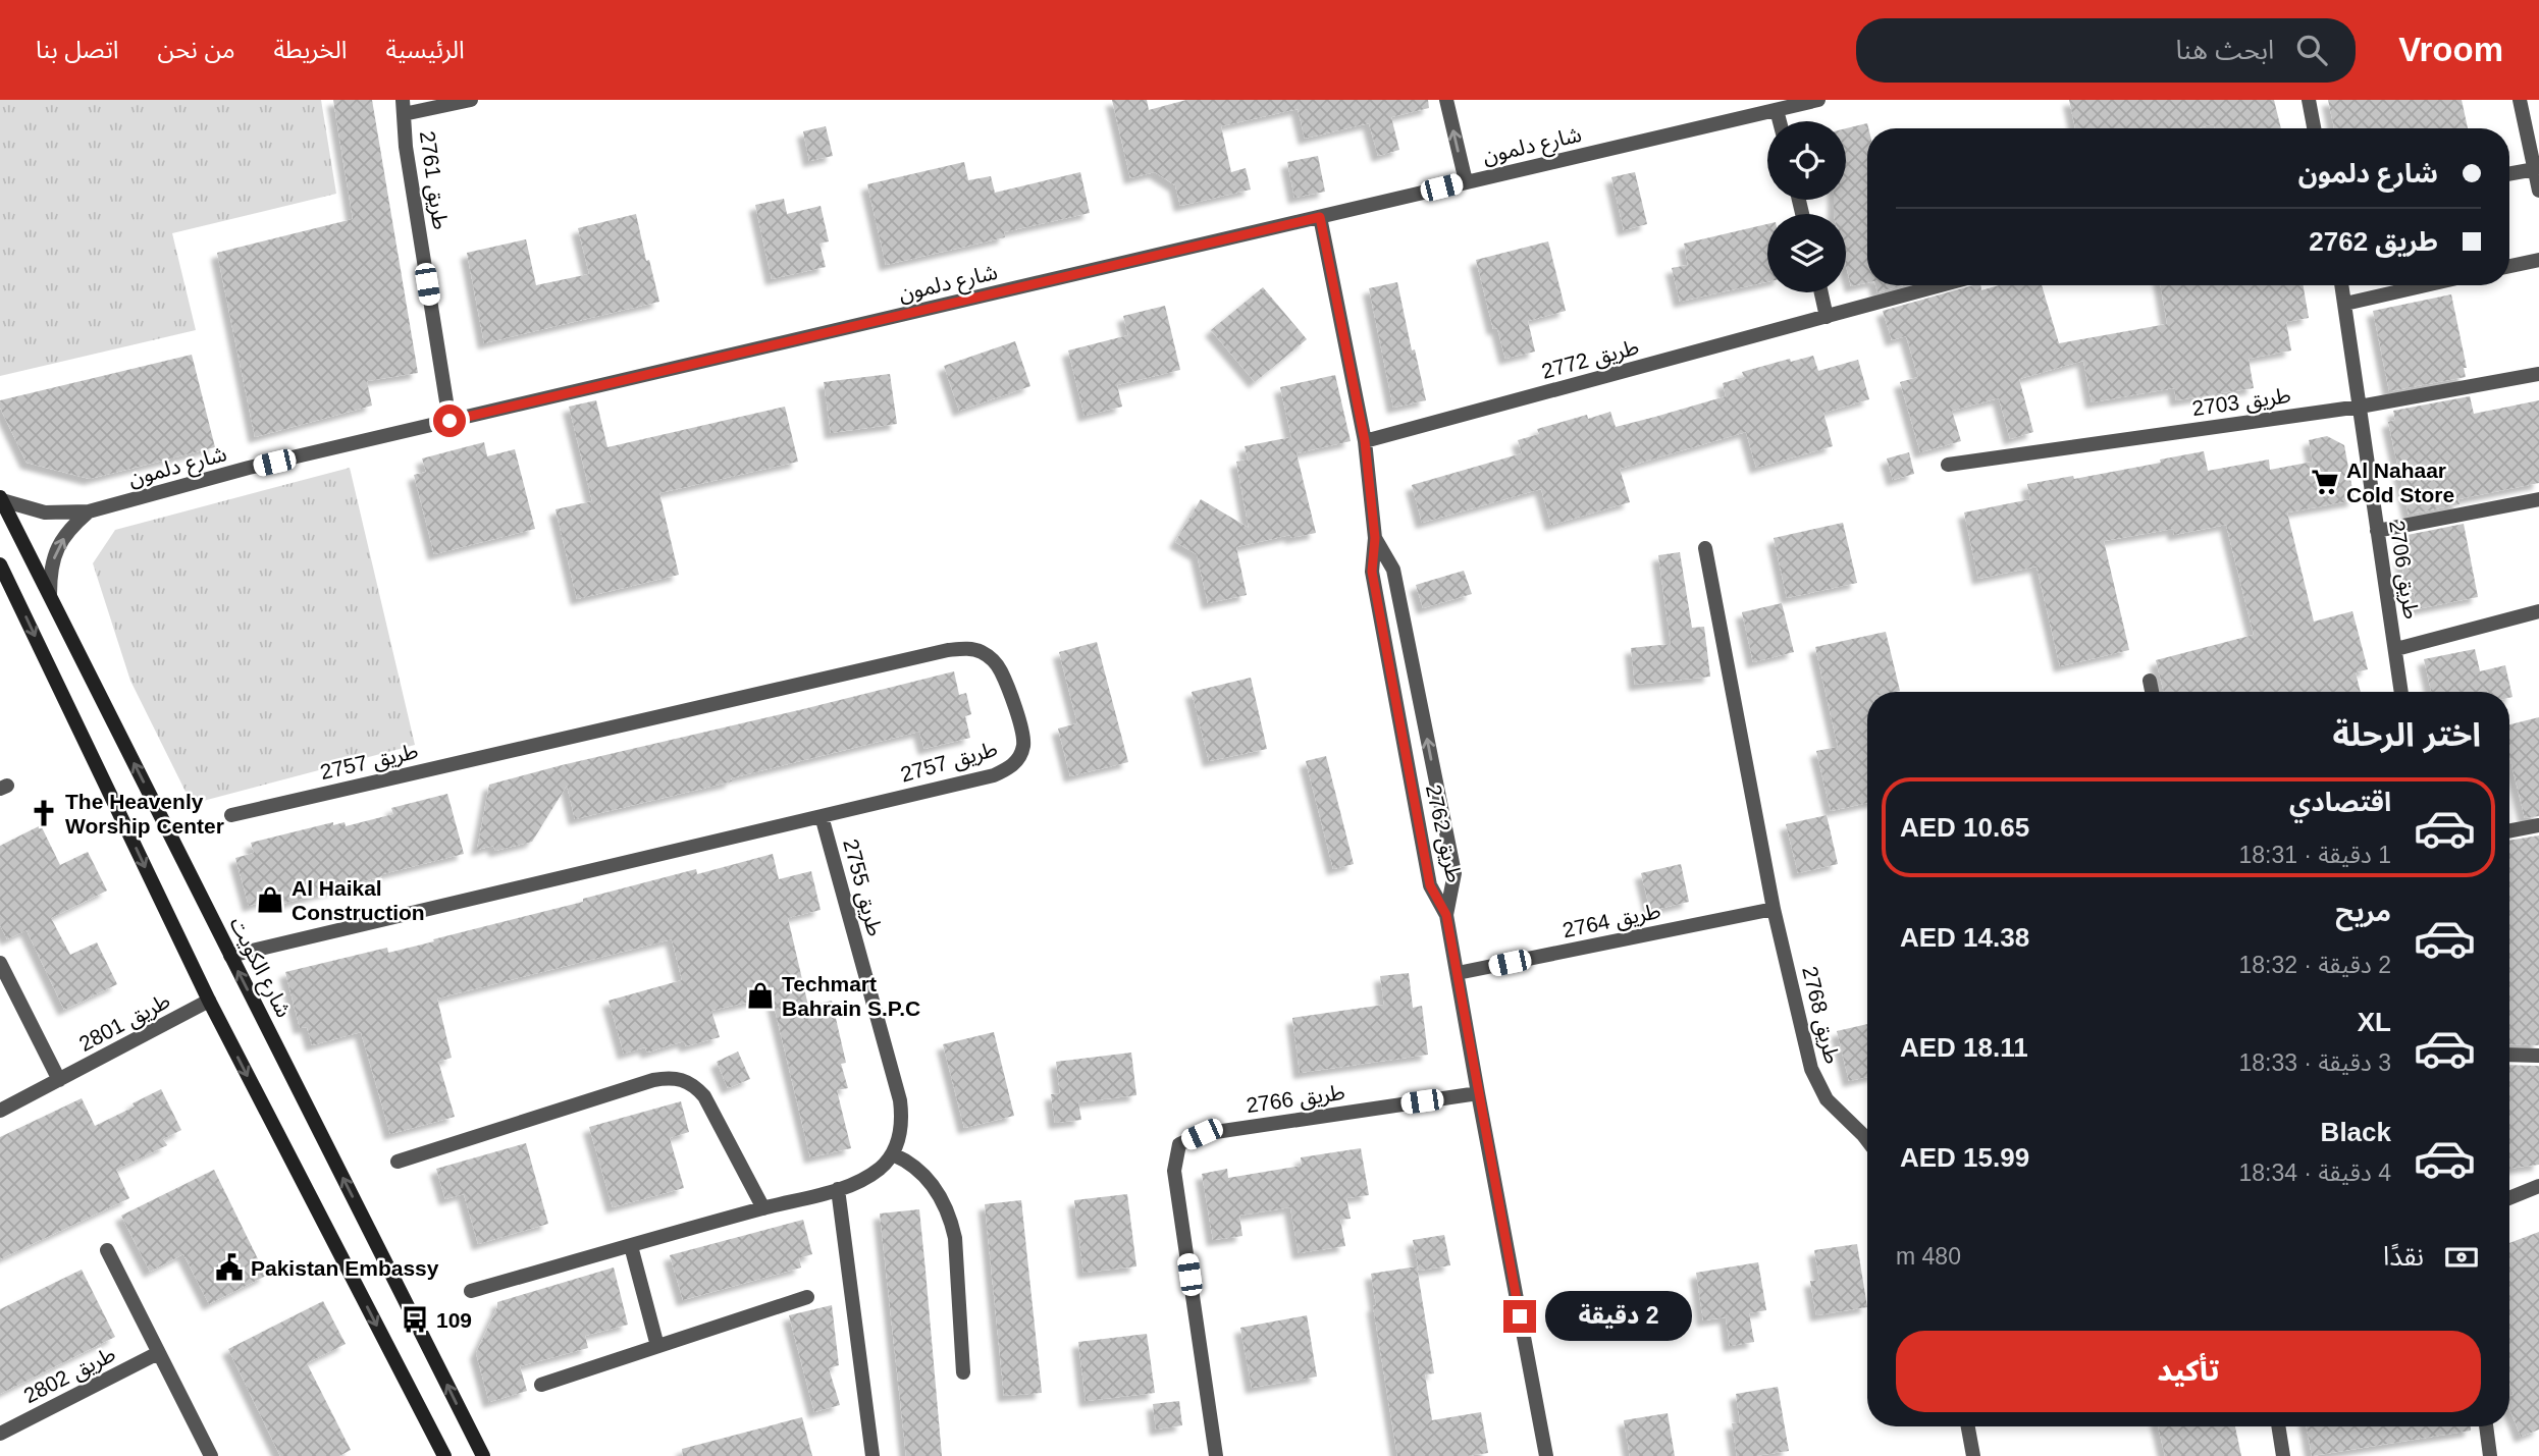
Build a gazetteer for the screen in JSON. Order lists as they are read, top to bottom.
{
  "streets": {
    "main road": ["شارع الكويت"],
    "street": [
      "شارع دلمون",
      "طريق 2761",
      "طريق 2772",
      "طريق 2703",
      "طريق 2706",
      "طريق 2757",
      "طريق 2762",
      "طريق 2755",
      "طريق 2764",
      "طريق 2768",
      "طريق 2801",
      "طريق 2766",
      "طريق 2802"
    ]
  },
  "crossings": [
    ["شارع دلمون", "طريق 2761"],
    ["شارع دلمون", "طريق 2762"],
    ["شارع دلمون", "شارع الكويت"],
    ["طريق 2772", "طريق 2762"],
    ["طريق 2703", "طريق 2706"],
    ["طريق 2757", "طريق 2755"],
    ["طريق 2757", "شارع الكويت"],
    ["طريق 2762", "طريق 2764"],
    ["طريق 2762", "طريق 2766"],
    ["طريق 2764", "طريق 2768"]
  ],
  "places": {
    "supermarket": ["Al Nahaar Cold Store"],
    "church": ["The Heavenly Worship Center"],
    "shop": ["Al Haikal Construction", "Techmart Bahrain S.P.C"],
    "public building": ["Pakistan Embassy"],
    "bus stop": ["109"]
  },
  "page": {
    "header": "Vroom",
    "search": "ابحث هنا",
    "nav": [
      "الرئيسية",
      "الخريطة",
      "من نحن",
      "اتصل بنا"
    ],
    "banner": ["شارع دلمون", "طريق 2762"],
    "heading": "اختر الرحلة",
    "list": [
      {
        "name": "اقتصادي",
        "note": "1 دقيقة · 18:31",
        "value": "AED 10.65"
      },
      {
        "name": "مريح",
        "note": "2 دقيقة · 18:32",
        "value": "AED 14.38"
      },
      {
        "name": "XL",
        "note": "3 دقيقة · 18:33",
        "value": "AED 18.11"
      },
      {
        "name": "Black",
        "note": "4 دقيقة · 18:34",
        "value": "AED 15.99"
      }
    ],
    "pay": ["نقدًا", "480 m"],
    "bubble": "2 دقيقة",
    "buttons": "تأكيد"
  }
}
